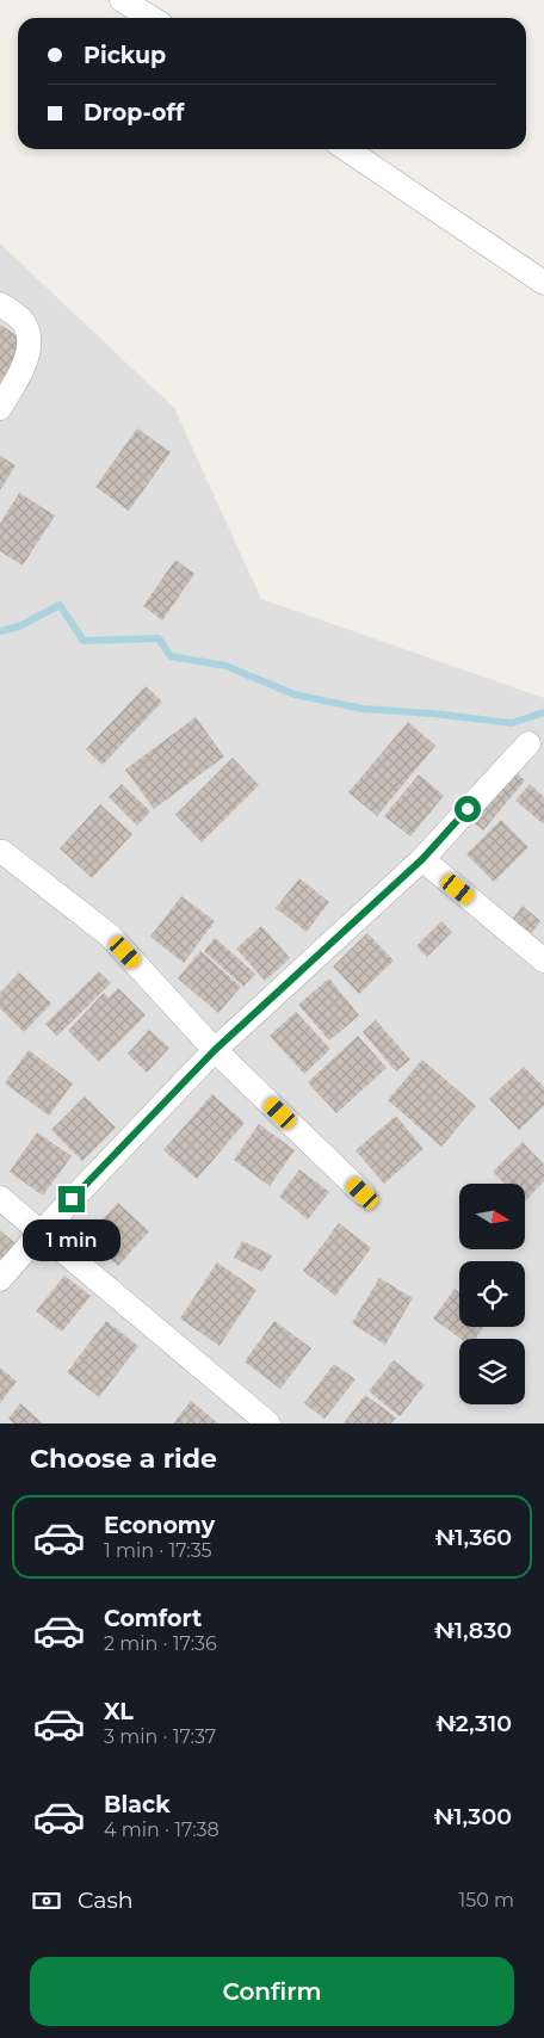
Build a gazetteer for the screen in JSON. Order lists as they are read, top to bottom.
{
  "north": "right",
  "page": {
    "banner": ["Pickup", "Drop-off"],
    "bubble": "1 min",
    "heading": "Choose a ride",
    "list": [
      {
        "name": "Economy",
        "note": "1 min · 17:35",
        "value": "₦1,360"
      },
      {
        "name": "Comfort",
        "note": "2 min · 17:36",
        "value": "₦1,830"
      },
      {
        "name": "XL",
        "note": "3 min · 17:37",
        "value": "₦2,310"
      },
      {
        "name": "Black",
        "note": "4 min · 17:38",
        "value": "₦1,300"
      }
    ],
    "pay": ["Cash", "150 m"],
    "buttons": "Confirm"
  }
}
